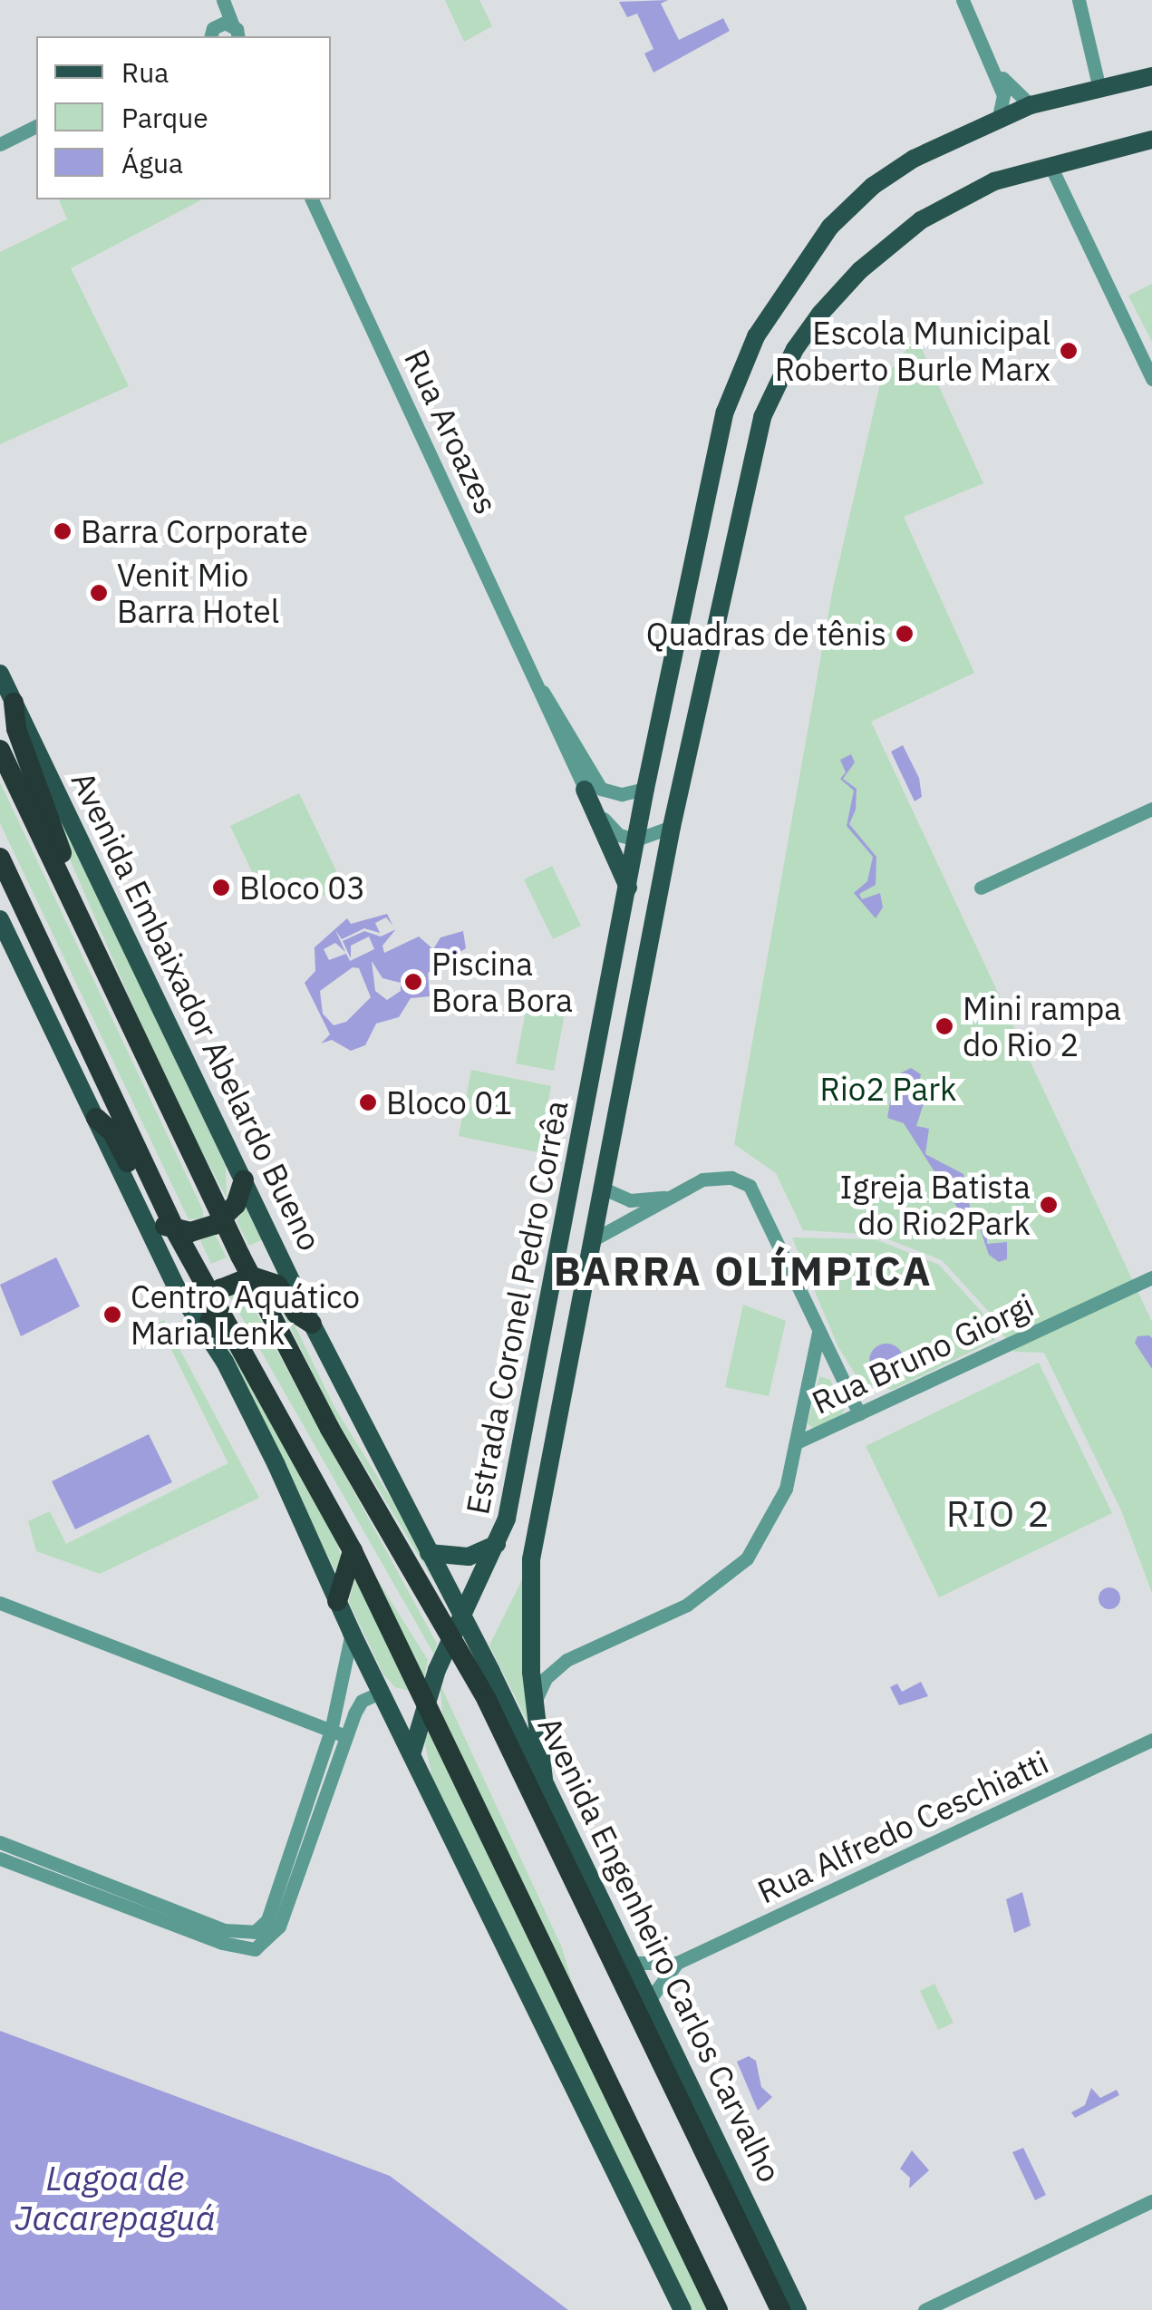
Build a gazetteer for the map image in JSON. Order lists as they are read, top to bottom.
{
  "streets": {
    "highway": ["Avenida Embaixador Abelardo Bueno", "Avenida Engenheiro Carlos Carvalho"],
    "main road": ["Estrada Coronel Pedro Corrêa"],
    "street": ["Rua Aroazes", "Rua Bruno Giorgi", "Rua Alfredo Ceschiatti"]
  },
  "crossings": [
    ["Rua Aroazes", "Estrada Coronel Pedro Corrêa"],
    ["Avenida Embaixador Abelardo Bueno", "Estrada Coronel Pedro Corrêa"],
    ["Avenida Embaixador Abelardo Bueno", "Avenida Engenheiro Carlos Carvalho"],
    ["Estrada Coronel Pedro Corrêa", "Rua Bruno Giorgi"],
    ["Estrada Coronel Pedro Corrêa", "Avenida Engenheiro Carlos Carvalho"],
    ["Rua Alfredo Ceschiatti", "Avenida Engenheiro Carlos Carvalho"]
  ],
  "districts": ["BARRA OLÍMPICA", "RIO 2"],
  "water": ["Lagoa de Jacarepaguá"],
  "parks": ["Rio2 Park"],
  "places": [
    "Escola Municipal Roberto Burle Marx",
    "Barra Corporate",
    "Venit Mio Barra Hotel",
    "Quadras de tênis",
    "Bloco 03",
    "Piscina Bora Bora",
    "Mini rampa do Rio 2",
    "Bloco 01",
    "Igreja Batista do Rio2Park",
    "Centro Aquático Maria Lenk"
  ],
  "legend": ["Rua", "Parque", "Água"]
}
